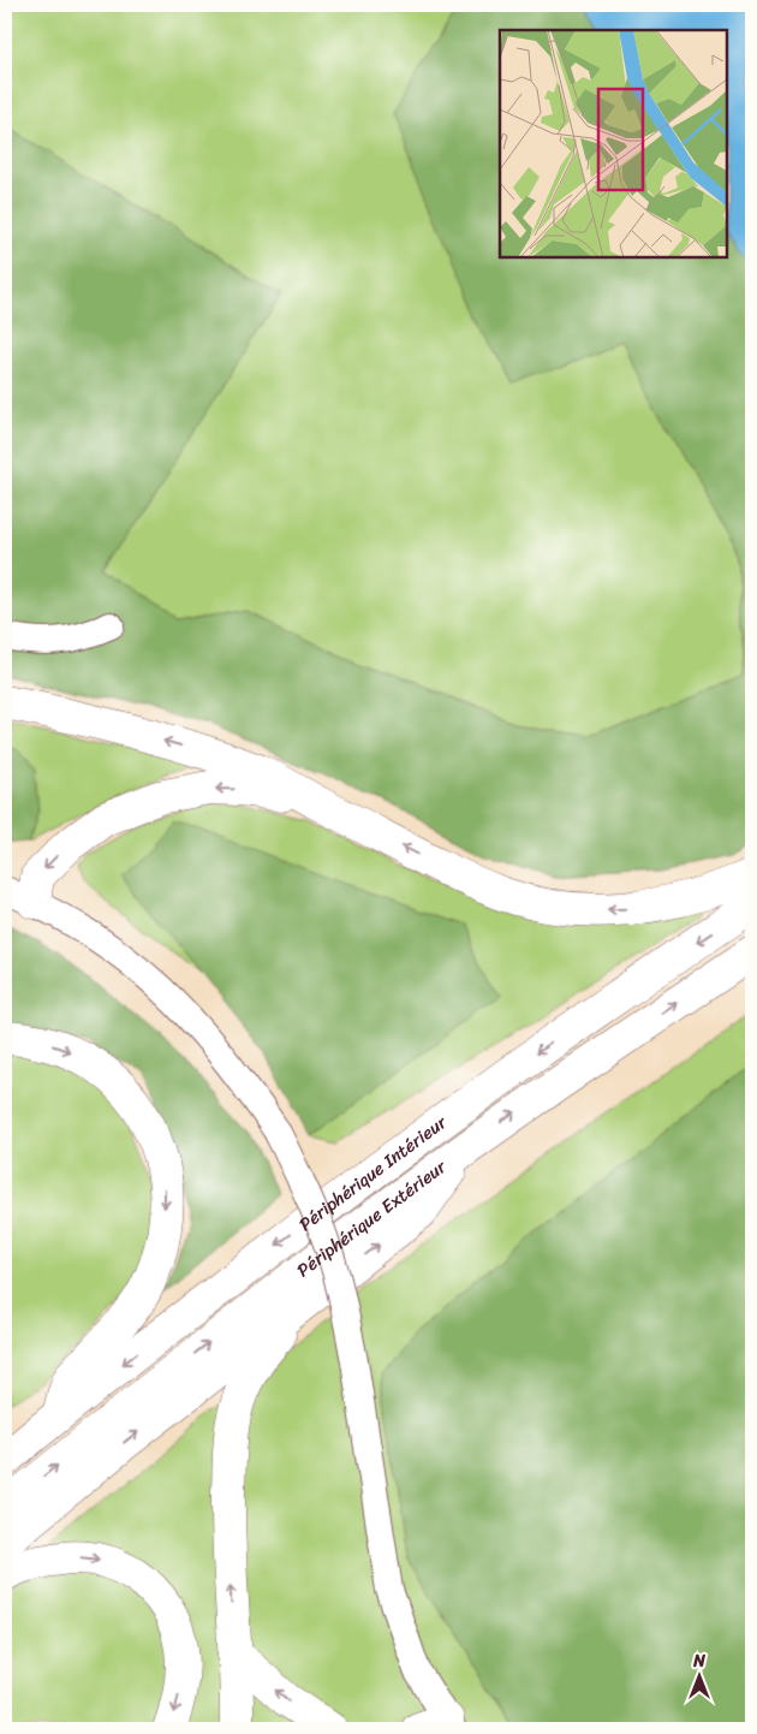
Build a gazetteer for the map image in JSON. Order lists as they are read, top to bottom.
{
  "streets": {
    "highway": ["Périphérique Intérieur", "Périphérique Extérieur"]
  },
  "north": "top"
}
